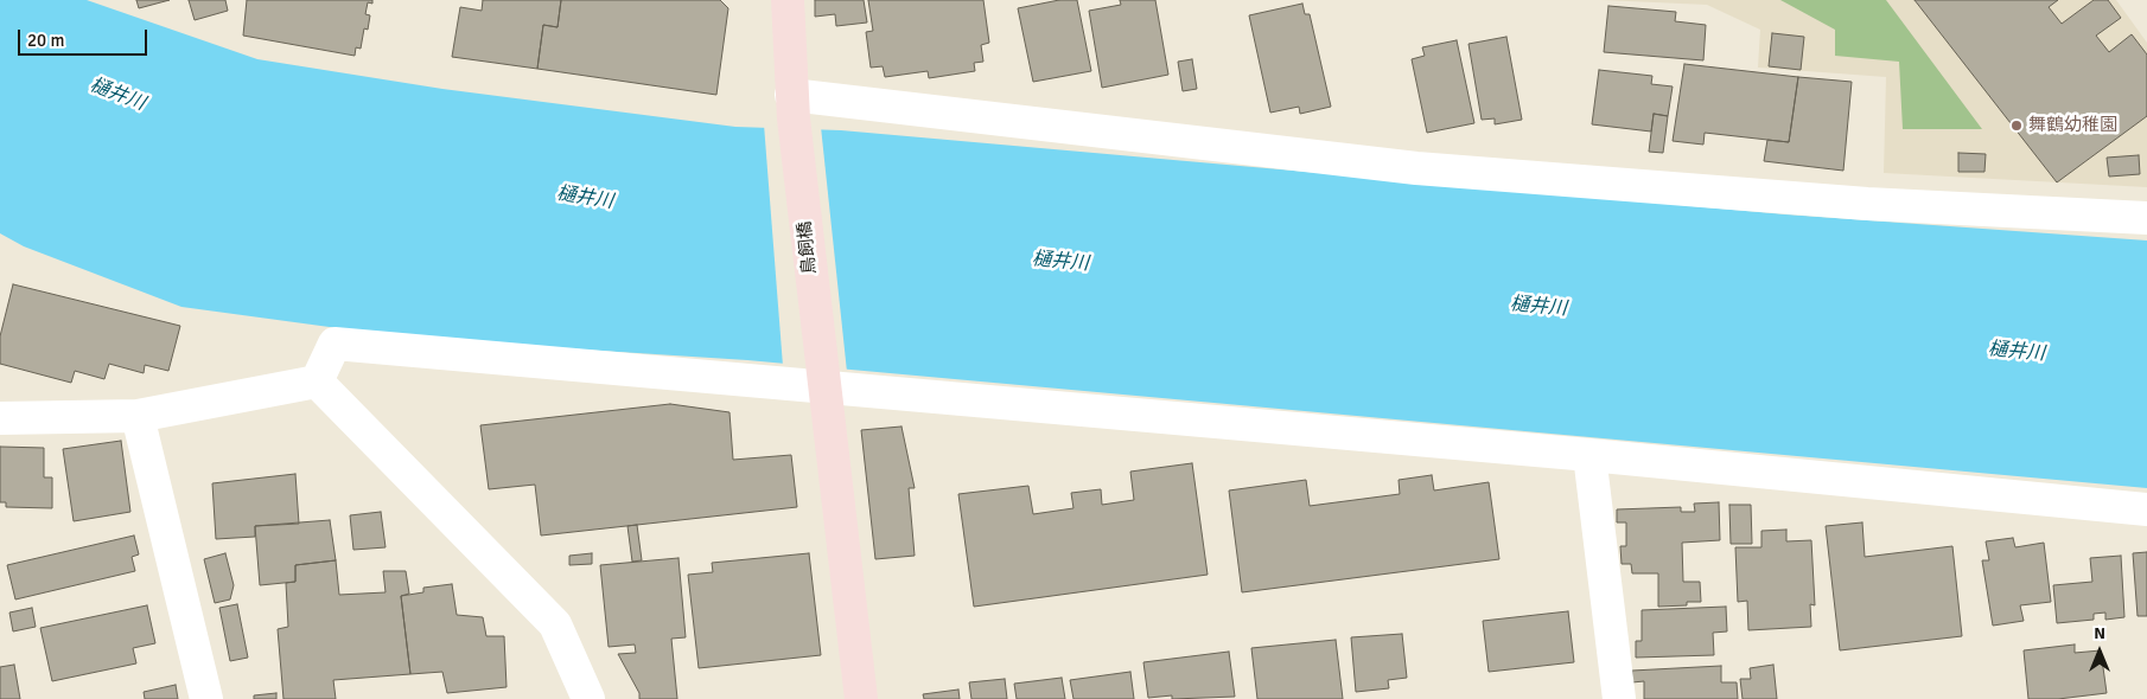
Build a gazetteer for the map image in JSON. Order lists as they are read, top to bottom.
{
  "streets": {
    "street": ["鳥飼橋"]
  },
  "water": ["樋井川"],
  "places": ["舞鶴幼稚園"],
  "scale_bar": "20 m",
  "north": "top"
}
